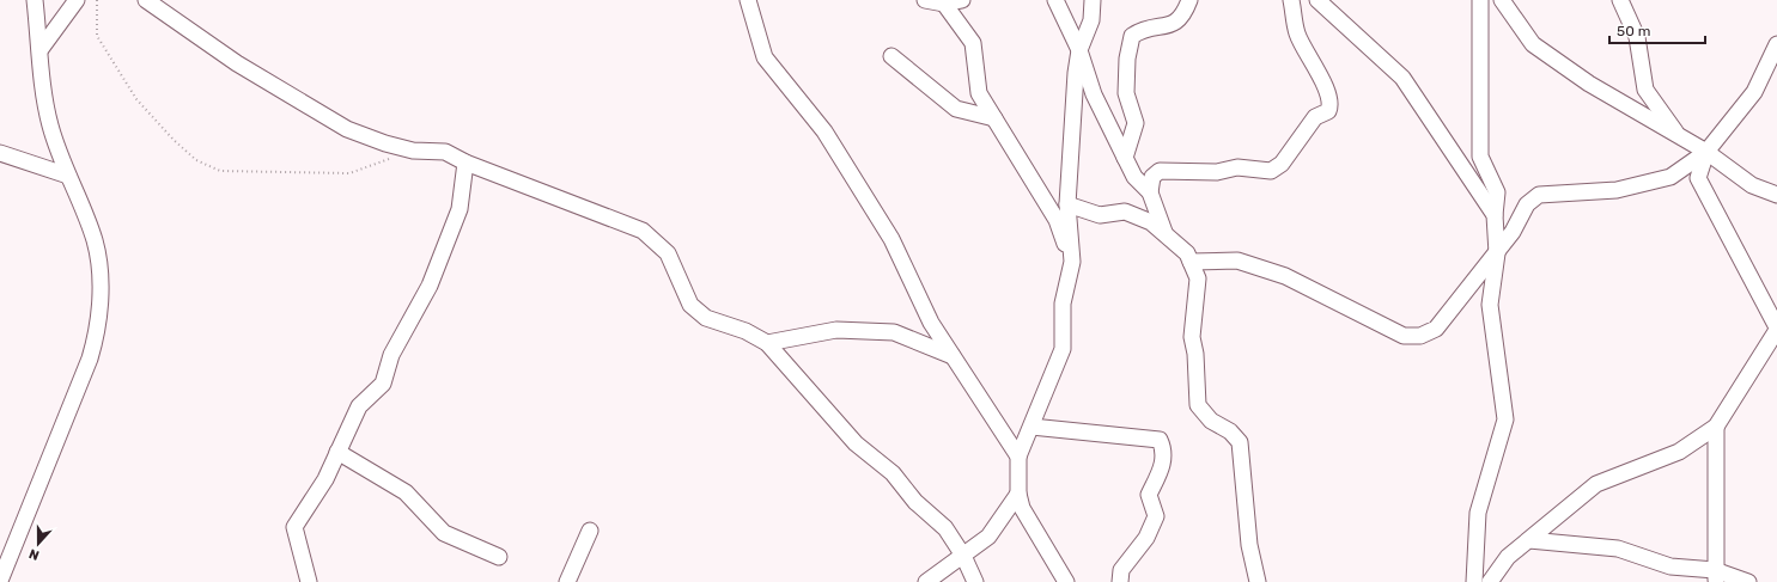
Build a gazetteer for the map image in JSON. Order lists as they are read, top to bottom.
{
  "scale_bar": "50 m",
  "north": "bottom"
}
